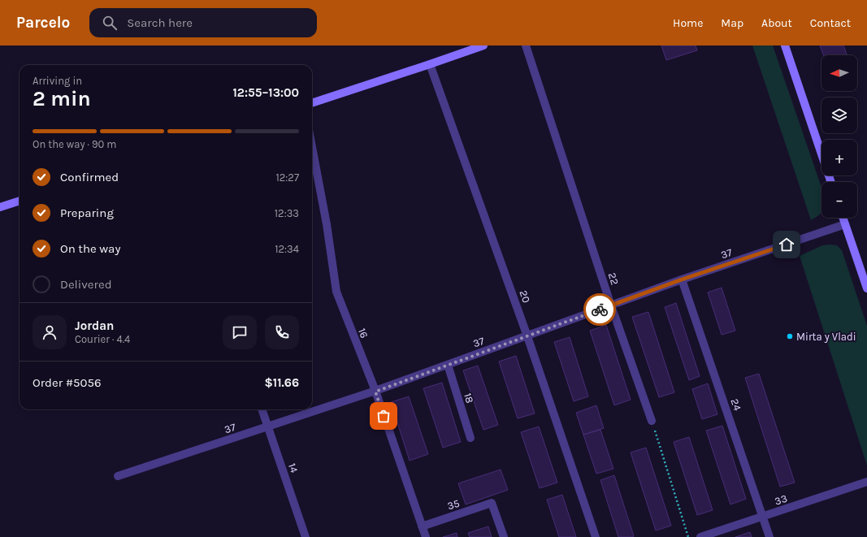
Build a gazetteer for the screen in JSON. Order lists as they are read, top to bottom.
{
  "streets": {
    "street": [
      "37",
      "22",
      "20",
      "16",
      "18",
      "24",
      "14",
      "33",
      "35"
    ]
  },
  "crossings": [
    ["37", "22"],
    ["37", "20"],
    ["37", "16"],
    ["37", "18"],
    ["37", "24"],
    ["37", "14"],
    ["16", "35"],
    ["24", "33"]
  ],
  "places": ["Mirta y Vladi"],
  "north": "left",
  "page": {
    "header": "Parcelo",
    "search": "Search here",
    "nav": [
      "Home",
      "Map",
      "About",
      "Contact"
    ],
    "map_buttons": ["+", "−"],
    "heading": ["2 min", "Arriving in", "12:55–13:00"],
    "panel": [
      "Jordan",
      "Courier · 4.4",
      "Order #5056",
      "$11.66"
    ],
    "bar": "On the way · 90 m",
    "list": [
      ["Confirmed", "12:27"],
      ["Preparing", "12:33"],
      ["On the way", "12:34"],
      "Delivered"
    ]
  }
}
